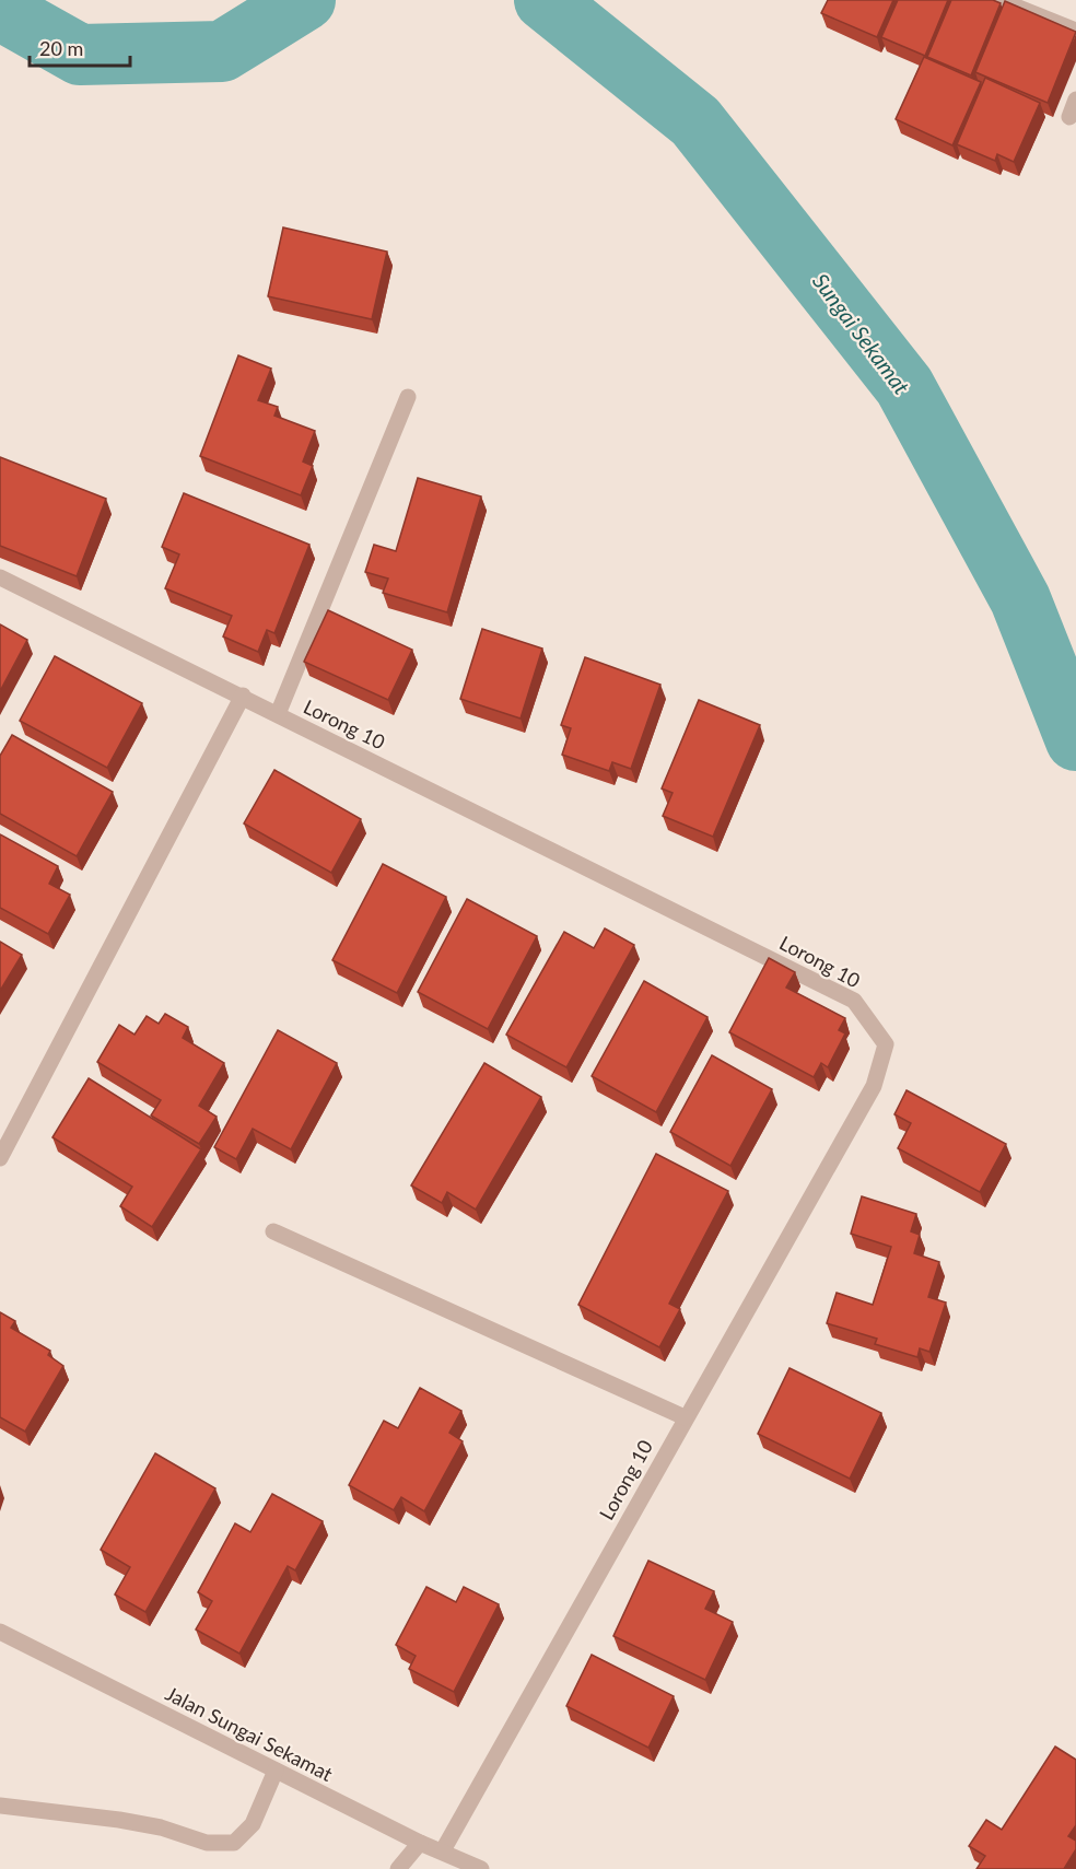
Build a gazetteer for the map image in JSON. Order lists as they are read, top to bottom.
{
  "streets": {
    "street": ["Lorong 10", "Jalan Sungai Sekamat"]
  },
  "crossings": [
    ["Lorong 10", "Jalan Sungai Sekamat"]
  ],
  "water": ["Sungai Sekamat"],
  "scale_bar": "20 m"
}
